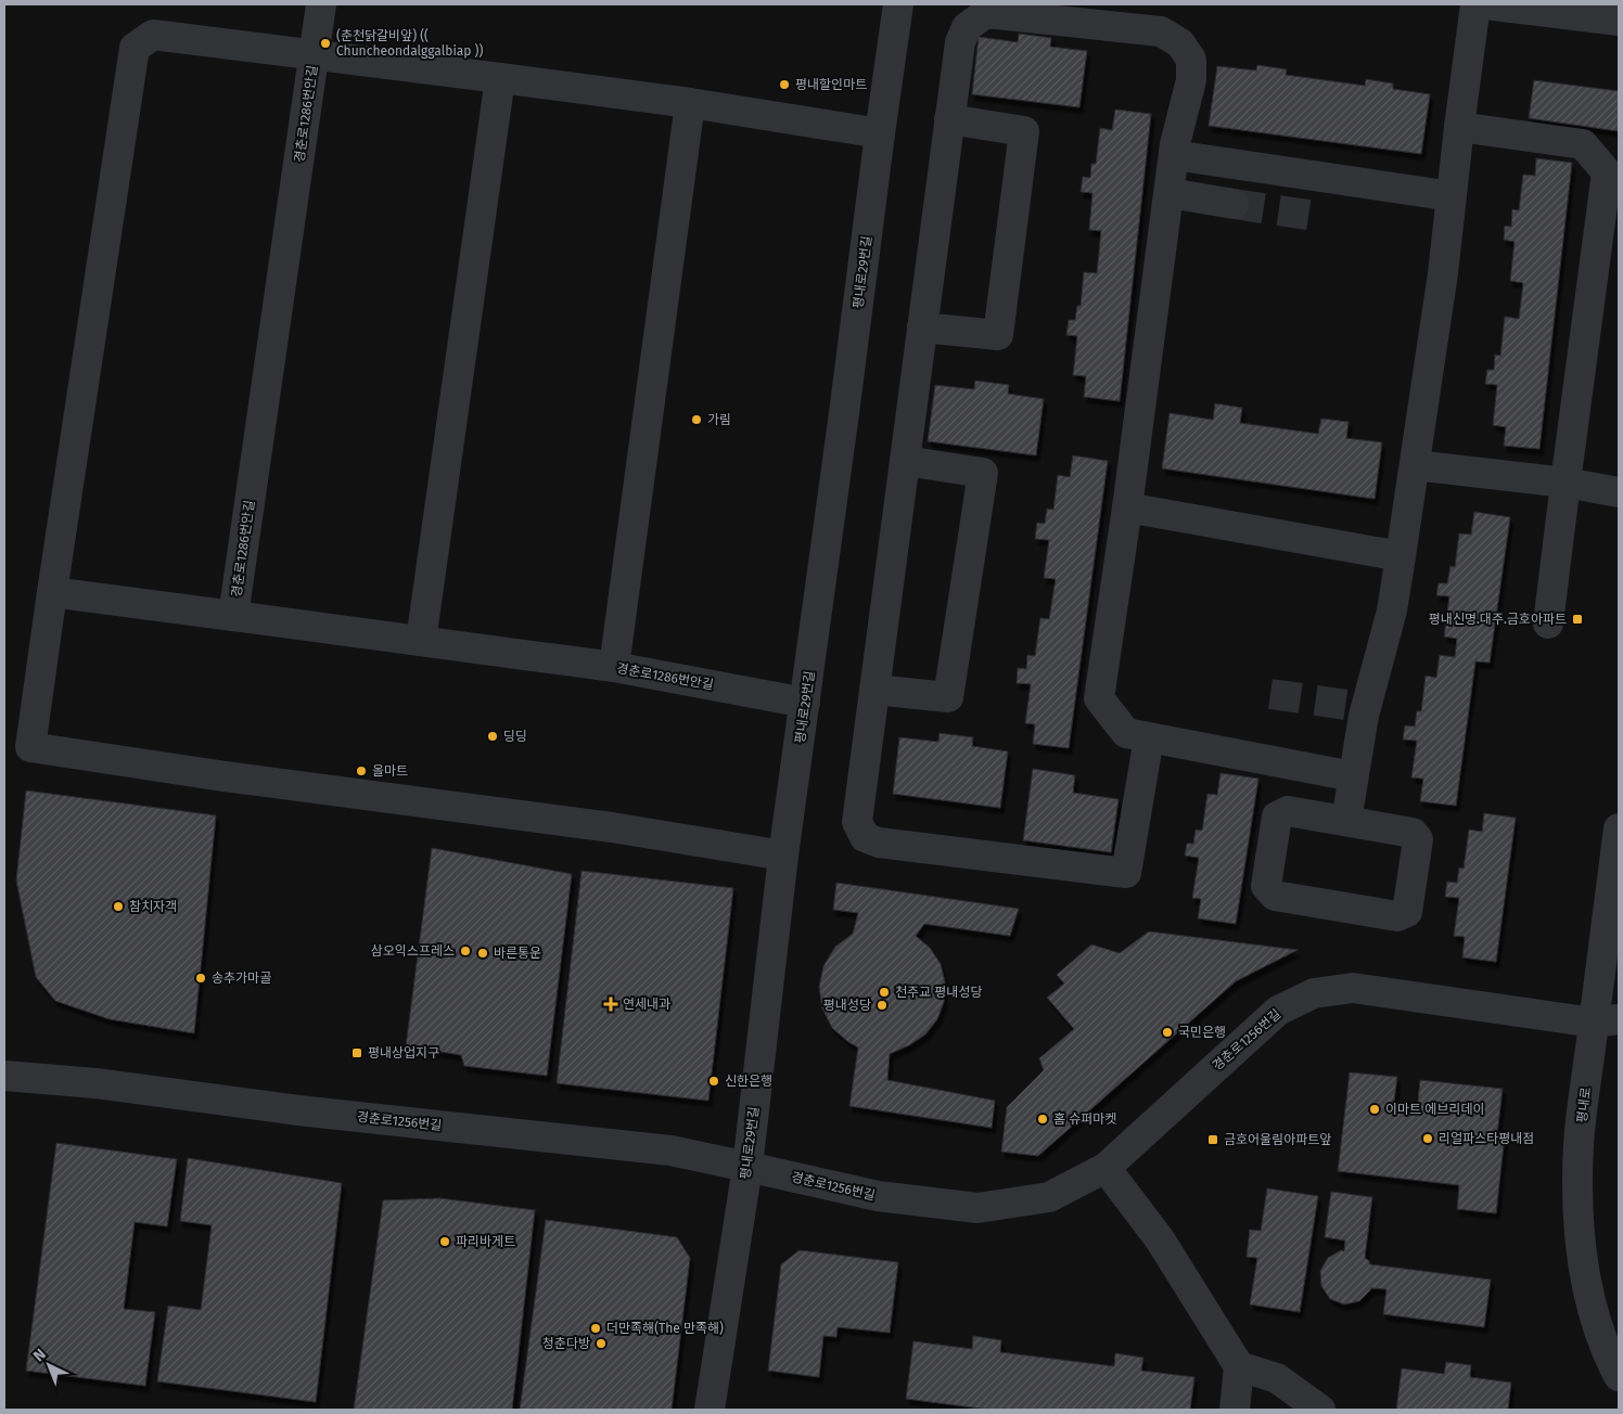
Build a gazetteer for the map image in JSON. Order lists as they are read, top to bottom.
{
  "streets": {
    "street": [
      "경춘로1286번안길",
      "평내로29번길",
      "경춘로1256번길",
      "평내로"
    ]
  },
  "crossings": [
    ["경춘로1286번안길", "평내로29번길"],
    ["평내로29번길", "경춘로1256번길"],
    ["경춘로1256번길", "평내로"]
  ],
  "places": {
    "other": [
      "(춘천닭갈비앞) (( Chuncheondalggalbiap ))",
      "평내할인마트",
      "가림",
      "딩딩",
      "올마트",
      "참치자객",
      "삼오익스프레스",
      "바른통운",
      "송추가마골",
      "천주교 평내성당",
      "평내성당",
      "국민은행",
      "신한은행",
      "이마트 에브리데이",
      "홈 슈퍼마켓",
      "리얼파스타평내점",
      "파리바게트",
      "더만족해(The 만족해)",
      "청춘다방"
    ],
    "transit": ["평내신명.대주.금호아파트", "평내상업지구", "금호어울림아파트앞"],
    "health": ["연세내과"]
  },
  "north": "top left"
}
